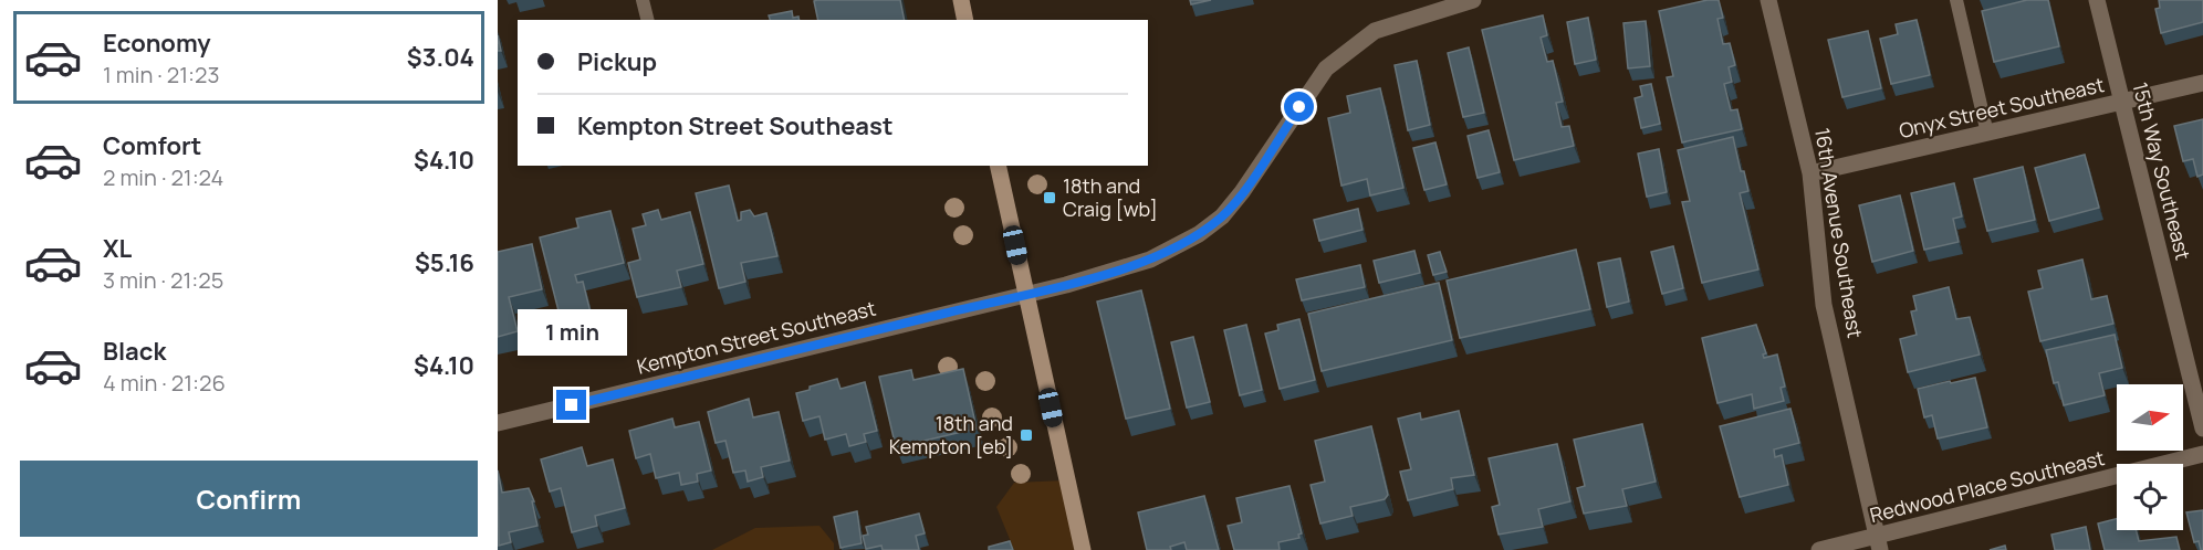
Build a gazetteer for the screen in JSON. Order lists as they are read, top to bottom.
{
  "streets": {
    "street": [
      "Onyx Street Southeast",
      "15th Way Southeast",
      "16th Avenue Southeast",
      "Kempton Street Southeast",
      "Redwood Place Southeast"
    ]
  },
  "crossings": [
    ["Onyx Street Southeast", "15th Way Southeast"],
    ["Onyx Street Southeast", "16th Avenue Southeast"],
    ["16th Avenue Southeast", "Redwood Place Southeast"]
  ],
  "places": {
    "transit": ["18th and Craig [wb]", "18th and Kempton [eb]"]
  },
  "north": "right",
  "page": {
    "list": [
      {
        "name": "Economy",
        "note": "1 min · 21:23",
        "value": "$3.04"
      },
      {
        "name": "Comfort",
        "note": "2 min · 21:24",
        "value": "$4.10"
      },
      {
        "name": "XL",
        "note": "3 min · 21:25",
        "value": "$5.16"
      },
      {
        "name": "Black",
        "note": "4 min · 21:26",
        "value": "$4.10"
      }
    ],
    "banner": ["Pickup", "Kempton Street Southeast"],
    "bubble": "1 min",
    "buttons": "Confirm"
  }
}
